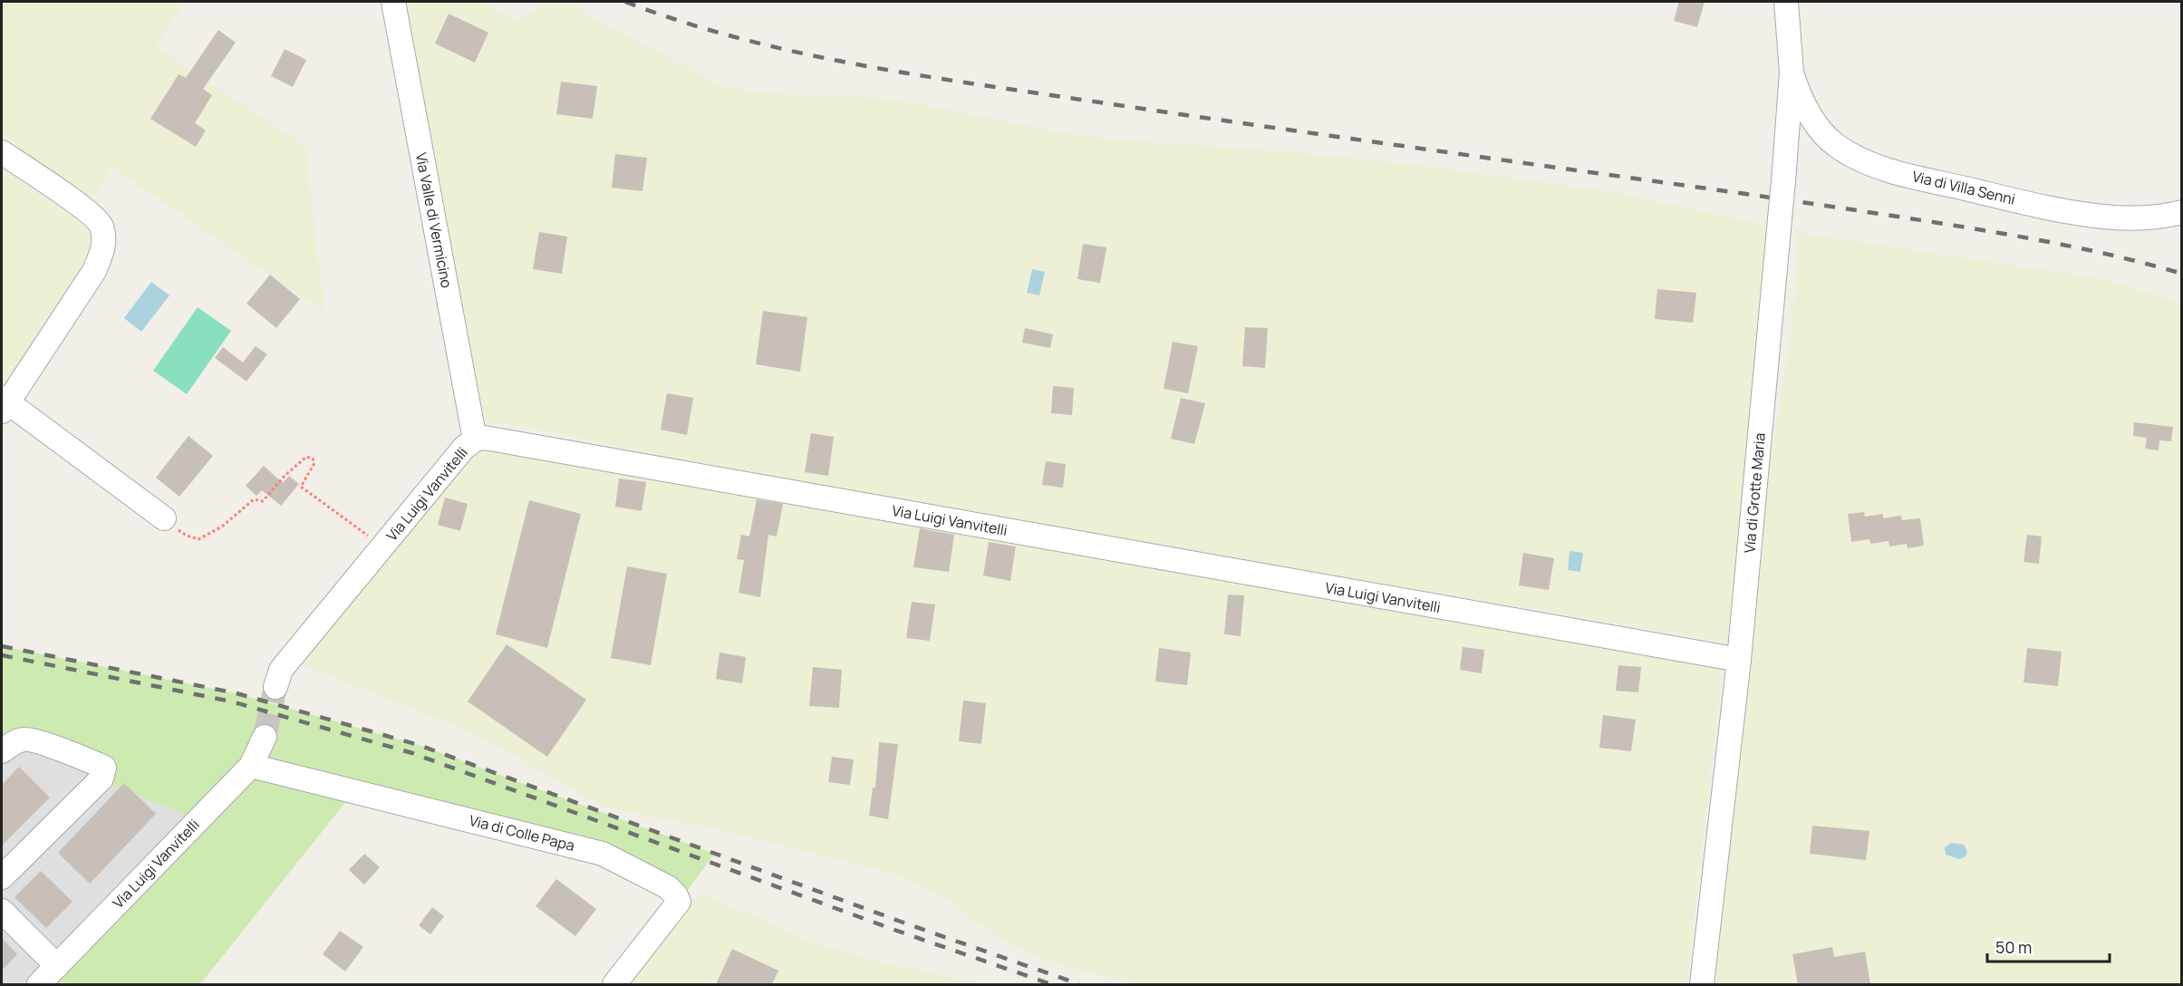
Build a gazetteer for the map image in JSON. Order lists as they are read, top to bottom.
{
  "streets": {
    "street": [
      "Via di Villa Senni",
      "Via Valle di Vermicino",
      "Via di Grotte Maria",
      "Via Luigi Vanvitelli",
      "Via di Colle Papa"
    ]
  },
  "crossings": [
    ["Via di Villa Senni", "Via di Grotte Maria"],
    ["Via Valle di Vermicino", "Via Luigi Vanvitelli"],
    ["Via di Grotte Maria", "Via Luigi Vanvitelli"],
    ["Via Luigi Vanvitelli", "Via di Colle Papa"]
  ],
  "scale_bar": "50 m"
}
